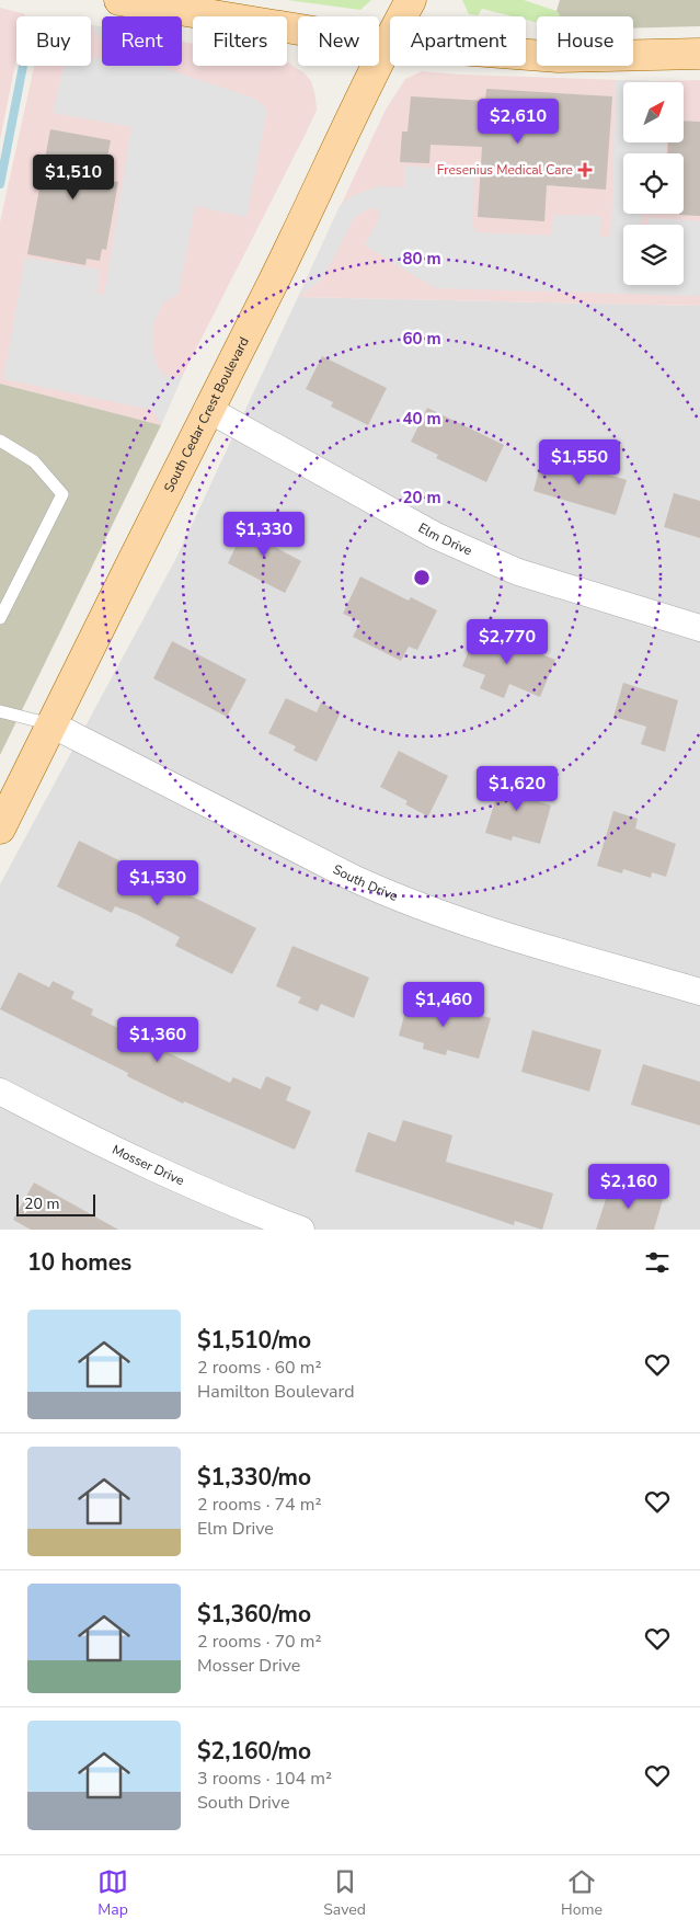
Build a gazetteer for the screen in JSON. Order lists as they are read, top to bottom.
{
  "streets": {
    "main road": ["South Cedar Crest Boulevard"],
    "street": ["Elm Drive", "South Drive", "Mosser Drive"]
  },
  "crossings": [
    ["South Cedar Crest Boulevard", "Elm Drive"],
    ["South Cedar Crest Boulevard", "South Drive"]
  ],
  "places": {
    "health": ["Fresenius Medical Care"]
  },
  "scale_bar": "20 m",
  "north": "top right",
  "page": {
    "chip": [
      "Buy",
      "Rent",
      "Filters",
      "New",
      "Apartment",
      "House"
    ],
    "price": [
      "$2,610",
      "$1,510",
      "$1,550",
      "$1,330",
      "$2,770",
      "$1,620",
      "$1,530",
      "$1,460",
      "$1,360",
      "$2,160"
    ],
    "scale": "20 m",
    "heading": "10 homes",
    "list": [
      {
        "name": "$1,510/mo",
        "note": "2 rooms · 60 m² · Hamilton Boulevard"
      },
      {
        "name": "$1,330/mo",
        "note": "2 rooms · 74 m² · Elm Drive"
      },
      {
        "name": "$1,360/mo",
        "note": "2 rooms · 70 m² · Mosser Drive"
      },
      {
        "name": "$2,160/mo",
        "note": "3 rooms · 104 m² · South Drive"
      }
    ],
    "tabs": ["Map", "Saved", "Home"]
  },
  "rings": [
    "80 m",
    "60 m",
    "40 m",
    "20 m"
  ]
}
